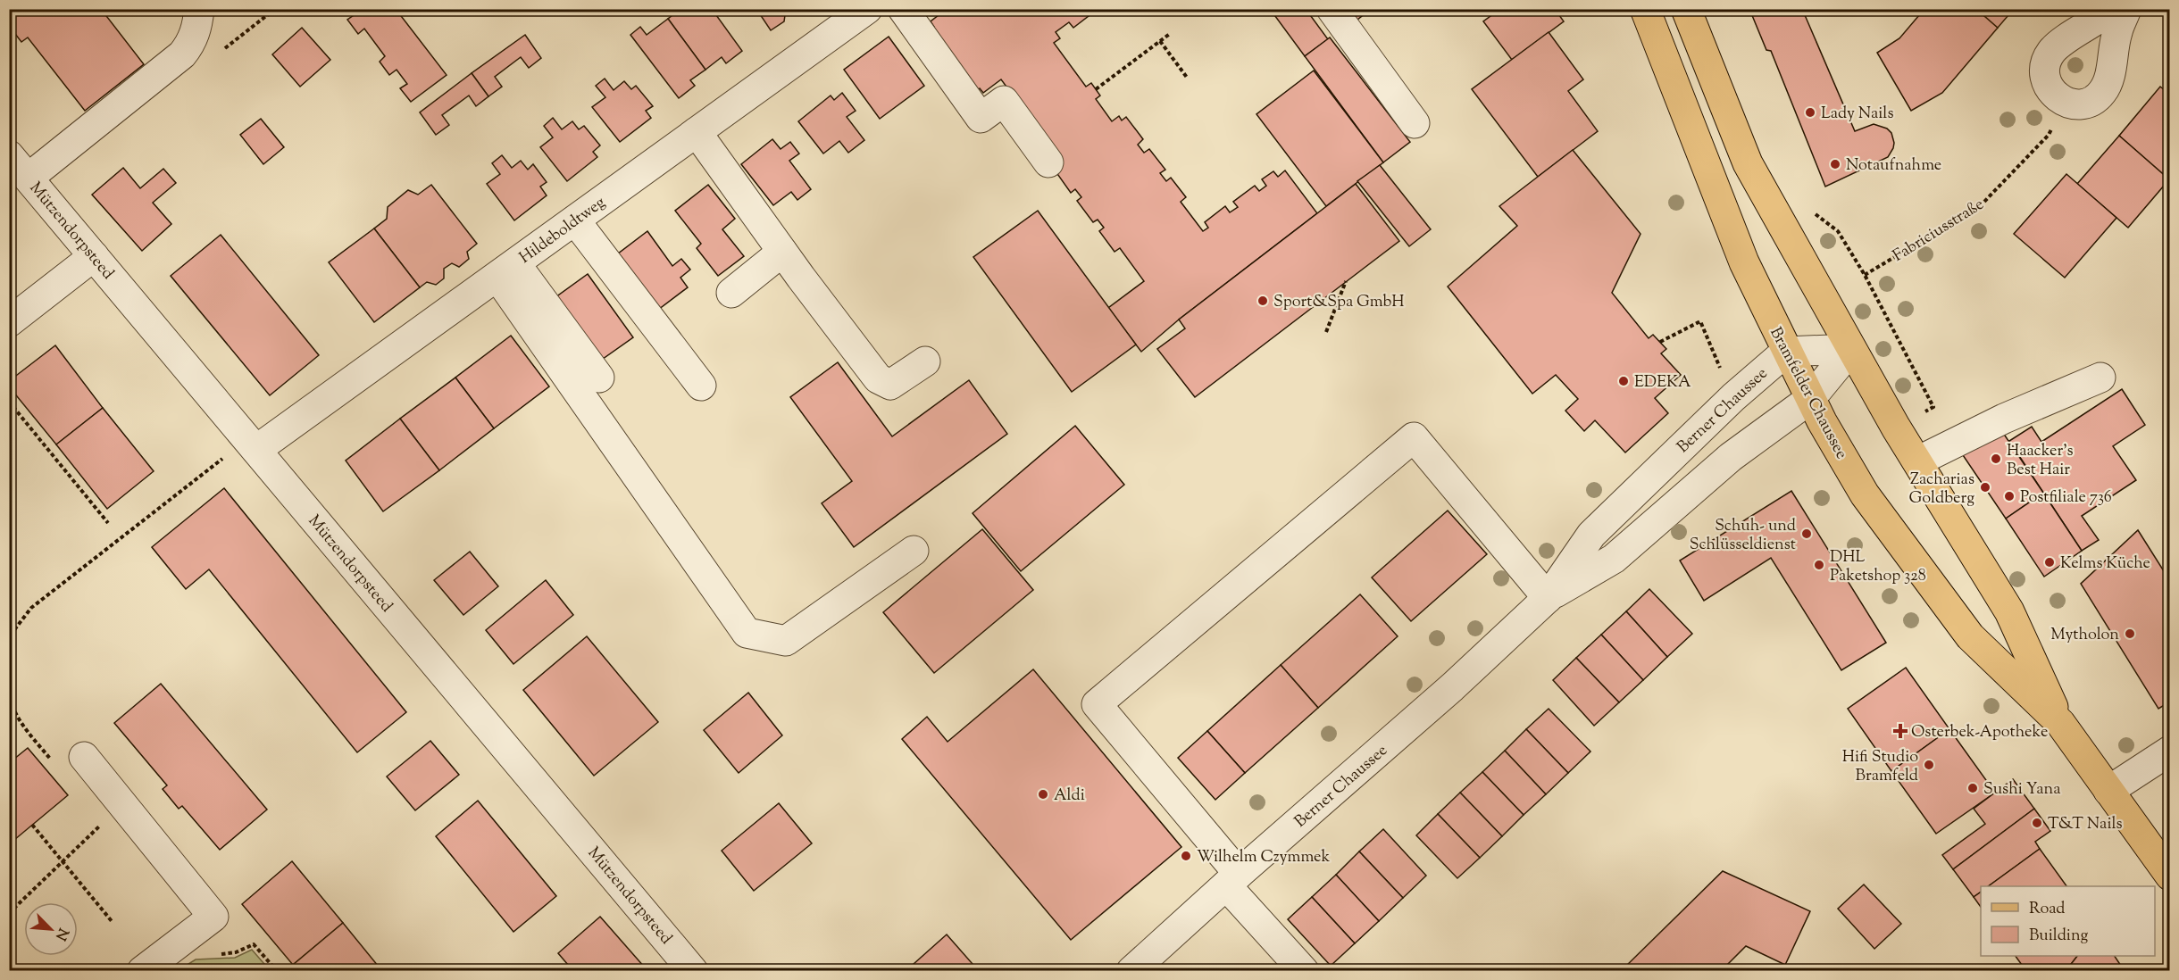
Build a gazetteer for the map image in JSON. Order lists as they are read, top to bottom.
{
  "streets": {
    "main road": ["Bramfelder Chaussee"],
    "street": ["Hildeboldtweg", "Mützendorpsteed", "Berner Chaussee"],
    "path": ["Fabriciusstraße"]
  },
  "crossings": [
    ["Hildeboldtweg", "Mützendorpsteed"],
    ["Fabriciusstraße", "Bramfelder Chaussee"],
    ["Bramfelder Chaussee", "Berner Chaussee"]
  ],
  "places": {
    "other": [
      "Lady Nails",
      "Notaufnahme",
      "Sport&Spa GmbH",
      "EDEKA",
      "Haacker's Best Hair",
      "Zacharias Goldberg",
      "Postfiliale 736",
      "Schuh- und Schlüsseldienst",
      "Kelms Küche",
      "DHL Paketshop 328",
      "Mytholon",
      "Hifi Studio Bramfeld",
      "Sushi Yana",
      "Aldi",
      "T&T Nails",
      "Wilhelm Czymmek"
    ],
    "health": ["Osterbek-Apotheke"]
  },
  "legend": ["Road", "Building"],
  "north": "bottom right"
}
